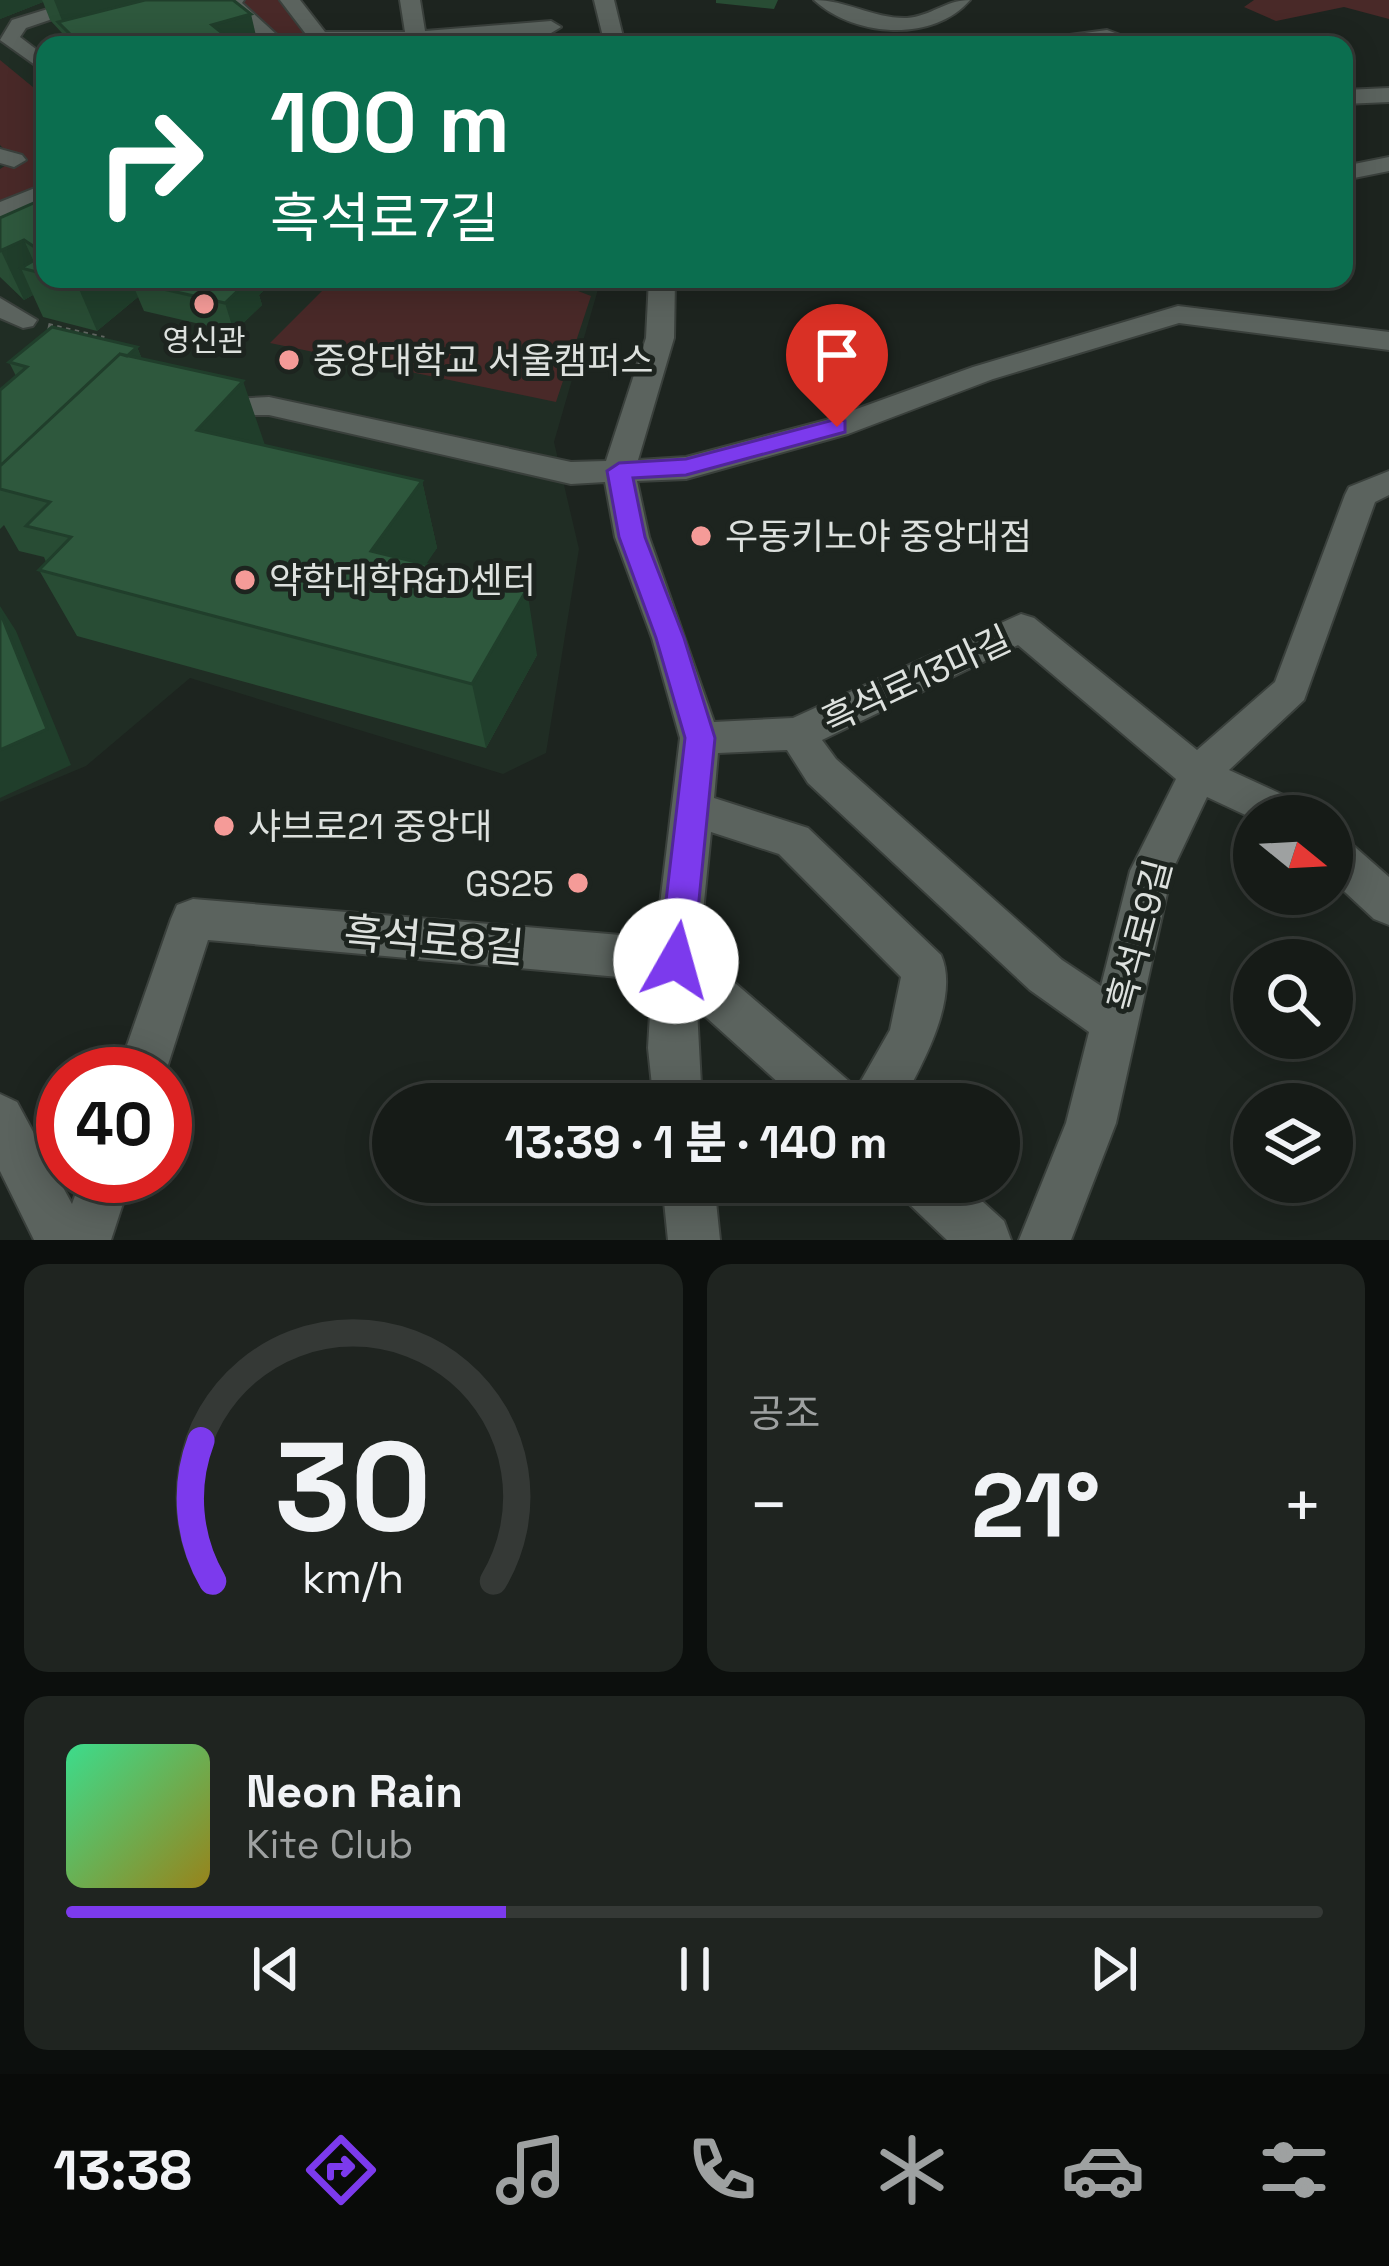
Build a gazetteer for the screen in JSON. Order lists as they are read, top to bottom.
{
  "streets": {
    "street": ["흑석로13마길", "흑석로9길", "흑석로8길"]
  },
  "crossings": [
    ["흑석로13마길", "흑석로9길"]
  ],
  "places": [
    "영신관",
    "중앙대학교 서울캠퍼스",
    "우동키노야 중앙대점",
    "약학대학R&D센터",
    "샤브로21 중앙대",
    "GS25"
  ],
  "north": "right",
  "page": {
    "turn": ["100 m", "흑석로7길"],
    "limit": "40",
    "trip": "13:39 · 1 분 · 140 m",
    "tile": "공조",
    "heat": ["−", "21°", "+"],
    "song": ["Neon Rain", "Kite Club"],
    "tabs": "13:38",
    "gauge": ["30", "km/h"]
  }
}
